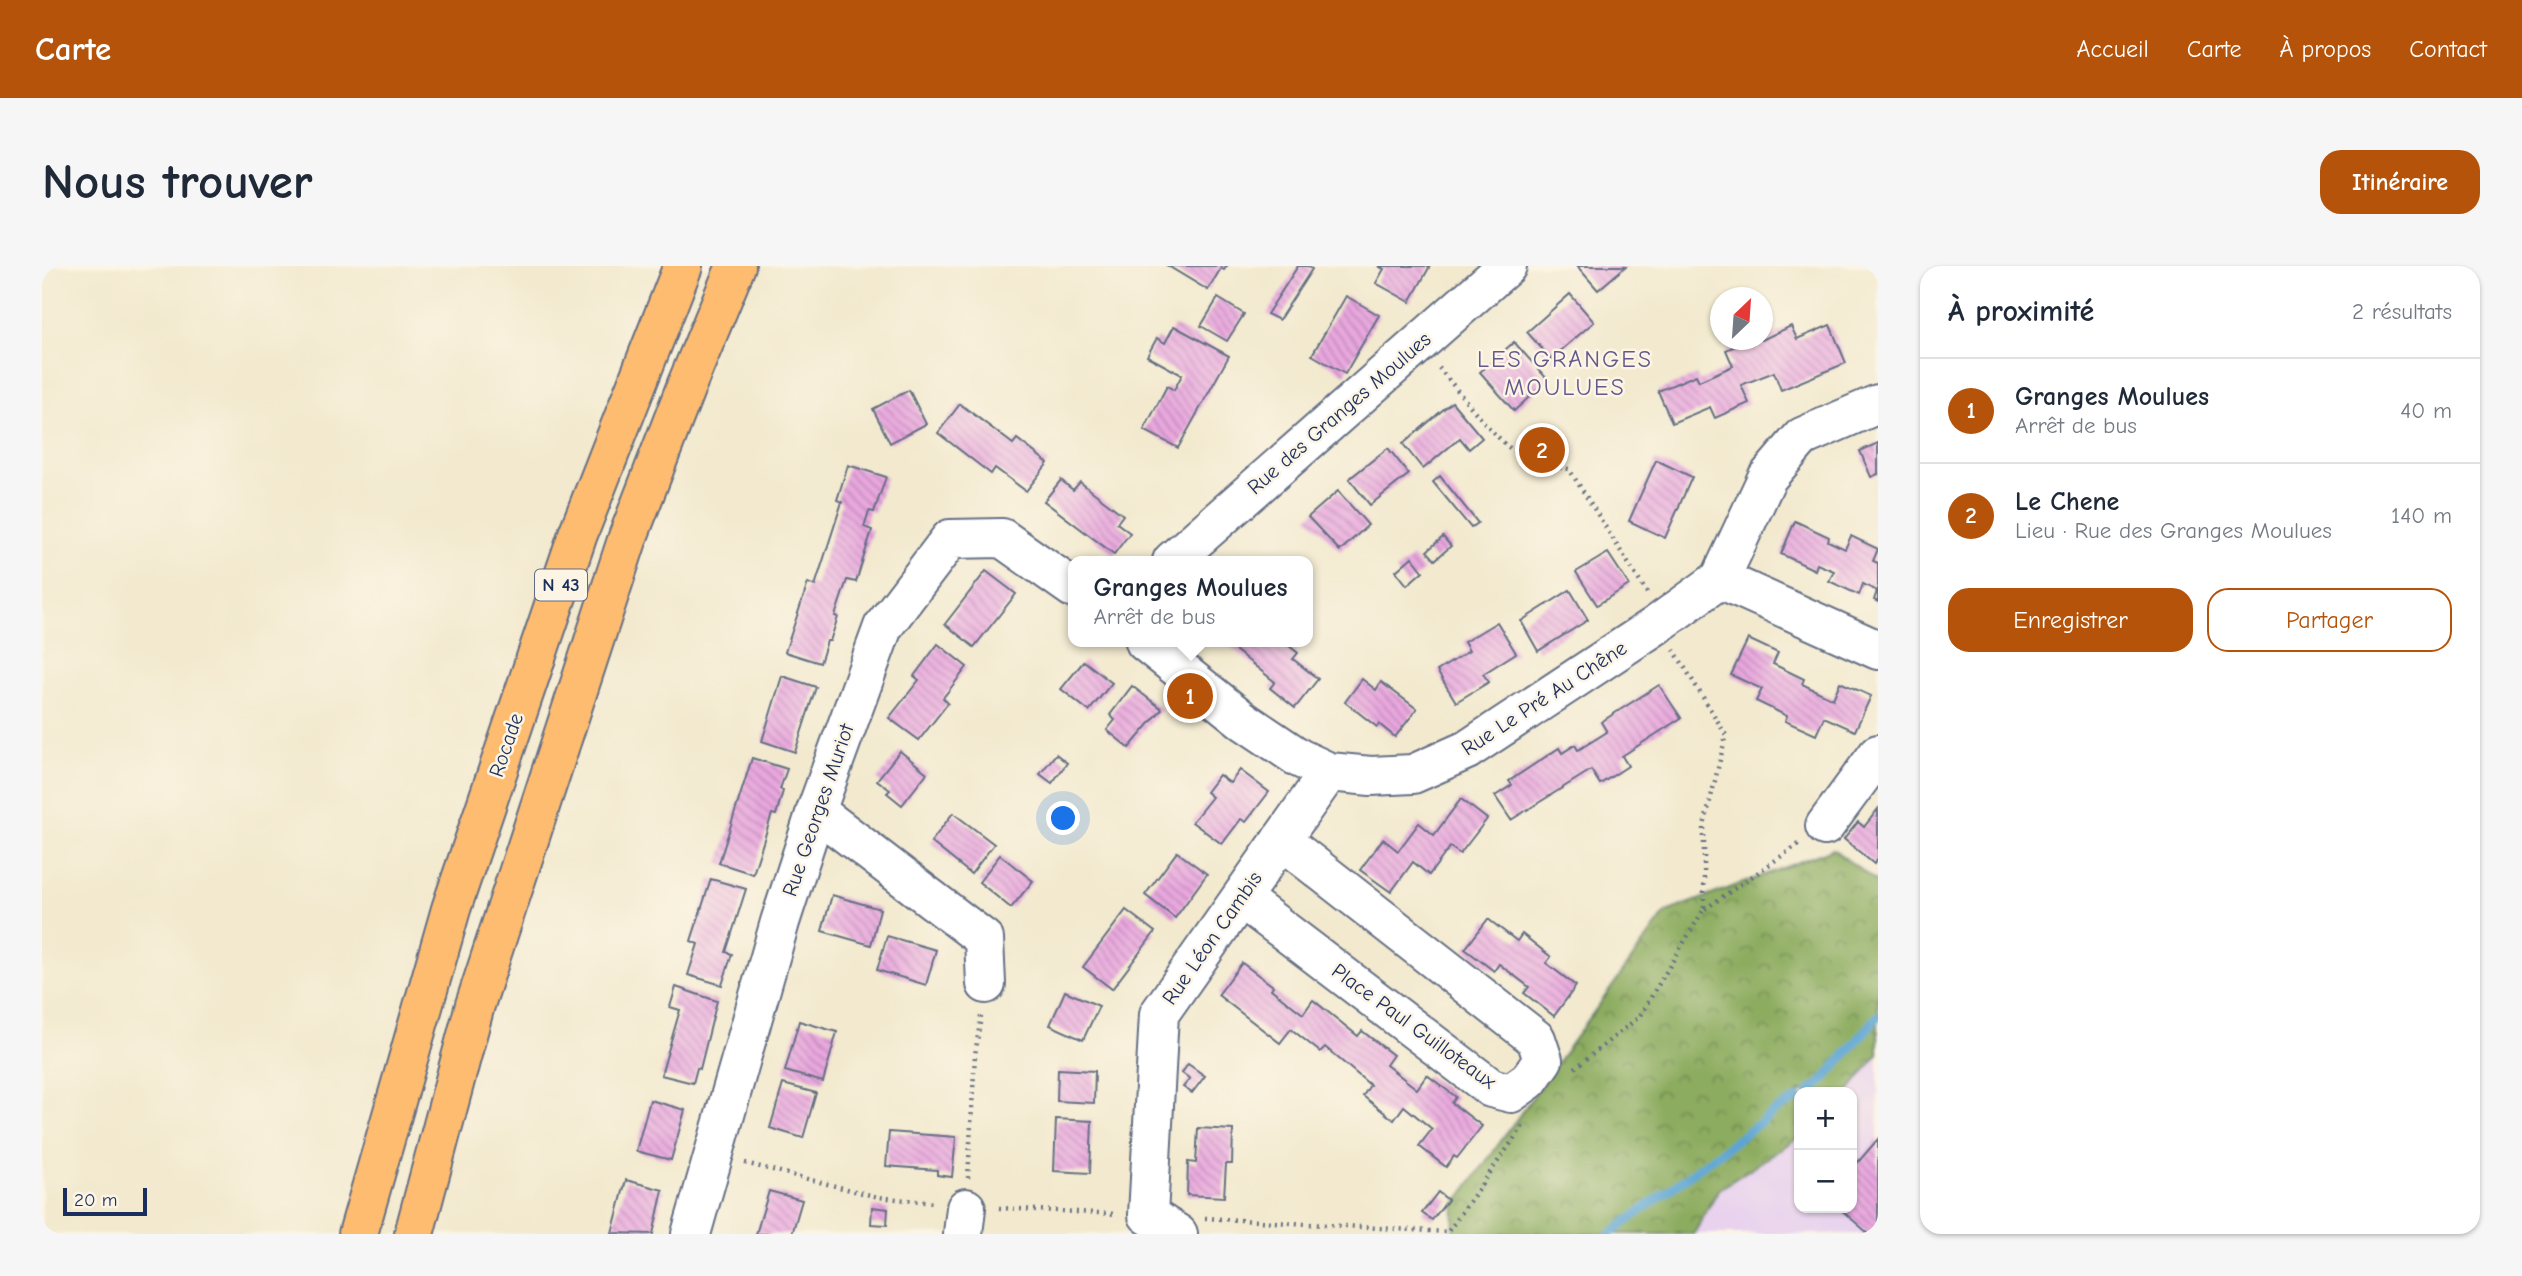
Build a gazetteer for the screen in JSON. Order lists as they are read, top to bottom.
{
  "streets": {
    "highway": ["N 43", "Rocade"],
    "street": [
      "Rue des Granges Moulues",
      "Rue Le Pré Au Chêne",
      "Rue Georges Muriot",
      "Rue Léon Cambis",
      "Place Paul Guilloteaux"
    ]
  },
  "crossings": [
    ["Rue Le Pré Au Chêne", "Rue Léon Cambis"],
    ["Rue Léon Cambis", "Place Paul Guilloteaux"]
  ],
  "districts": ["LES GRANGES MOULUES"],
  "scale_bar": "20 m",
  "north": "top right",
  "page": {
    "header": "Carte",
    "nav": [
      "Accueil",
      "Carte",
      "À propos",
      "Contact"
    ],
    "buttons": [
      "Itinéraire",
      ["Enregistrer", "Partager"]
    ],
    "title": "Nous trouver",
    "heading": ["À proximité", "2 résultats"],
    "list": [
      {
        "mark": "1",
        "name": "Granges Moulues",
        "note": "Arrêt de bus",
        "value": "40 m"
      },
      {
        "mark": "2",
        "name": "Le Chene",
        "note": "Lieu · Rue des Granges Moulues",
        "value": "140 m"
      }
    ],
    "pins": ["2", "1"],
    "popup": ["Granges Moulues", "Arrêt de bus"],
    "map_buttons": ["+", "−"],
    "scale": "20 m"
  }
}
